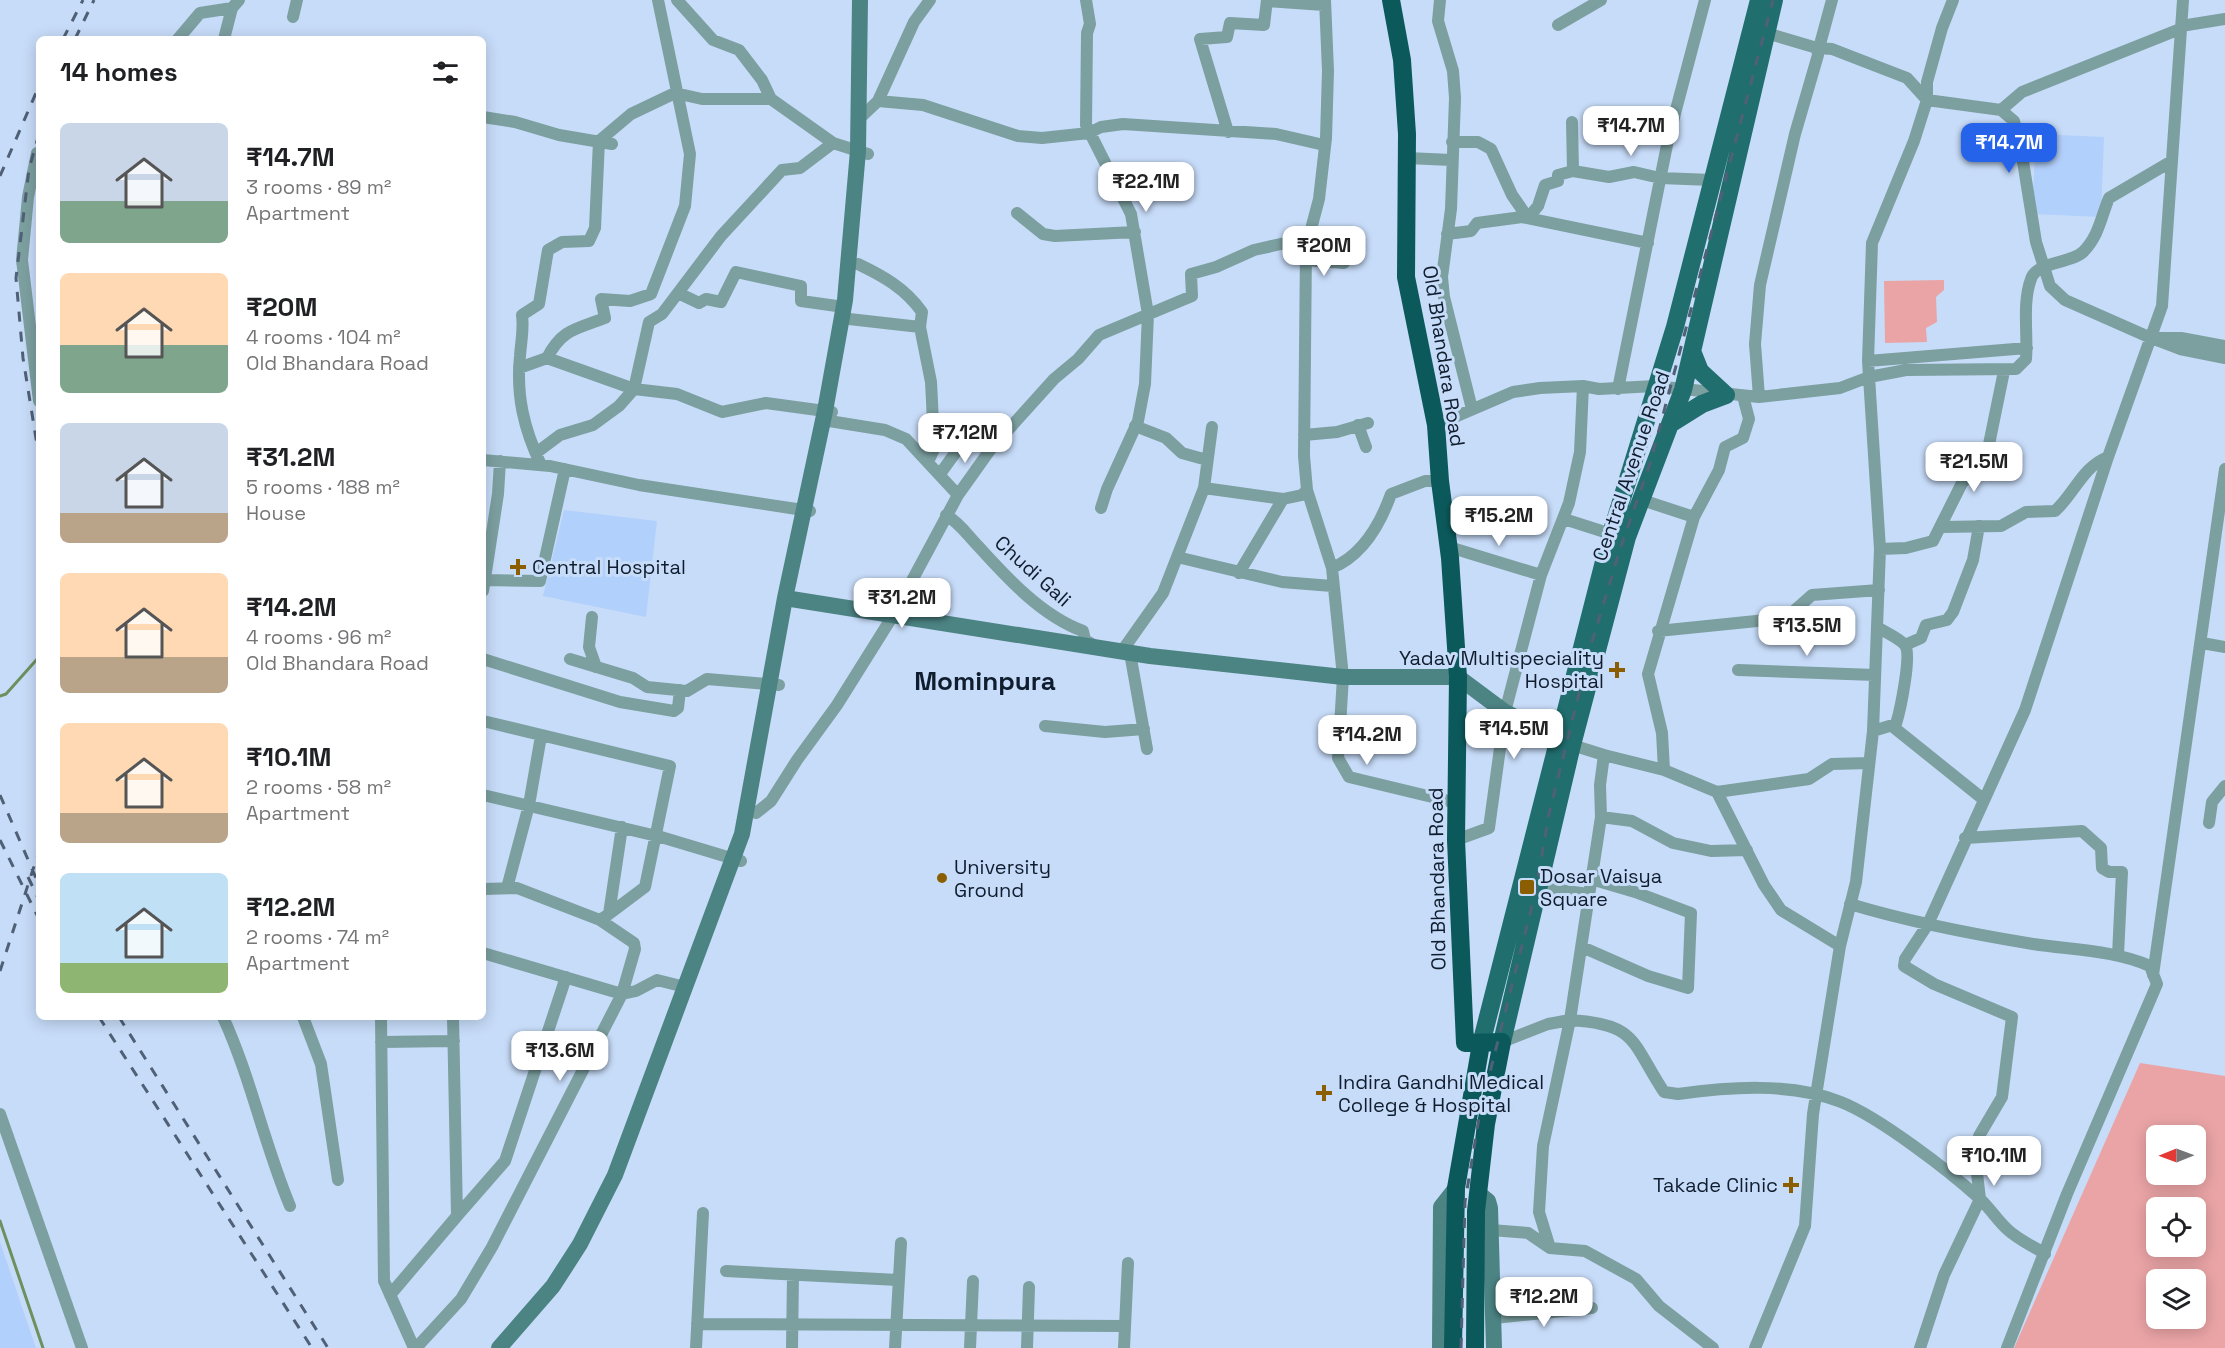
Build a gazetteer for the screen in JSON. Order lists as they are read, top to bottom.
{
  "streets": {
    "highway": ["Old Bhandara Road", "Central Avenue Road"],
    "street": ["Chudi Gali"]
  },
  "crossings": [
    ["Old Bhandara Road", "Central Avenue Road"]
  ],
  "districts": ["Mominpura"],
  "places": {
    "health": [
      "Central Hospital",
      "Yadav Multispeciality Hospital",
      "Indira Gandhi Medical College & Hospital",
      "Takade Clinic"
    ],
    "other": ["University Ground"],
    "transit": ["Dosar Vaisya Square"]
  },
  "north": "left",
  "page": {
    "heading": "14 homes",
    "price": [
      "₹14.7M",
      "₹14.7M",
      "₹22.1M",
      "₹20M",
      "₹7.12M",
      "₹21.5M",
      "₹15.2M",
      "₹31.2M",
      "₹13.5M",
      "₹14.5M",
      "₹14.2M",
      "₹13.6M",
      "₹10.1M",
      "₹12.2M"
    ],
    "list": [
      {
        "name": "₹14.7M",
        "note": "3 rooms · 89 m² · Apartment"
      },
      {
        "name": "₹20M",
        "note": "4 rooms · 104 m² · Old Bhandara Road"
      },
      {
        "name": "₹31.2M",
        "note": "5 rooms · 188 m² · House"
      },
      {
        "name": "₹14.2M",
        "note": "4 rooms · 96 m² · Old Bhandara Road"
      },
      {
        "name": "₹10.1M",
        "note": "2 rooms · 58 m² · Apartment"
      },
      {
        "name": "₹12.2M",
        "note": "2 rooms · 74 m² · Apartment"
      }
    ]
  }
}
